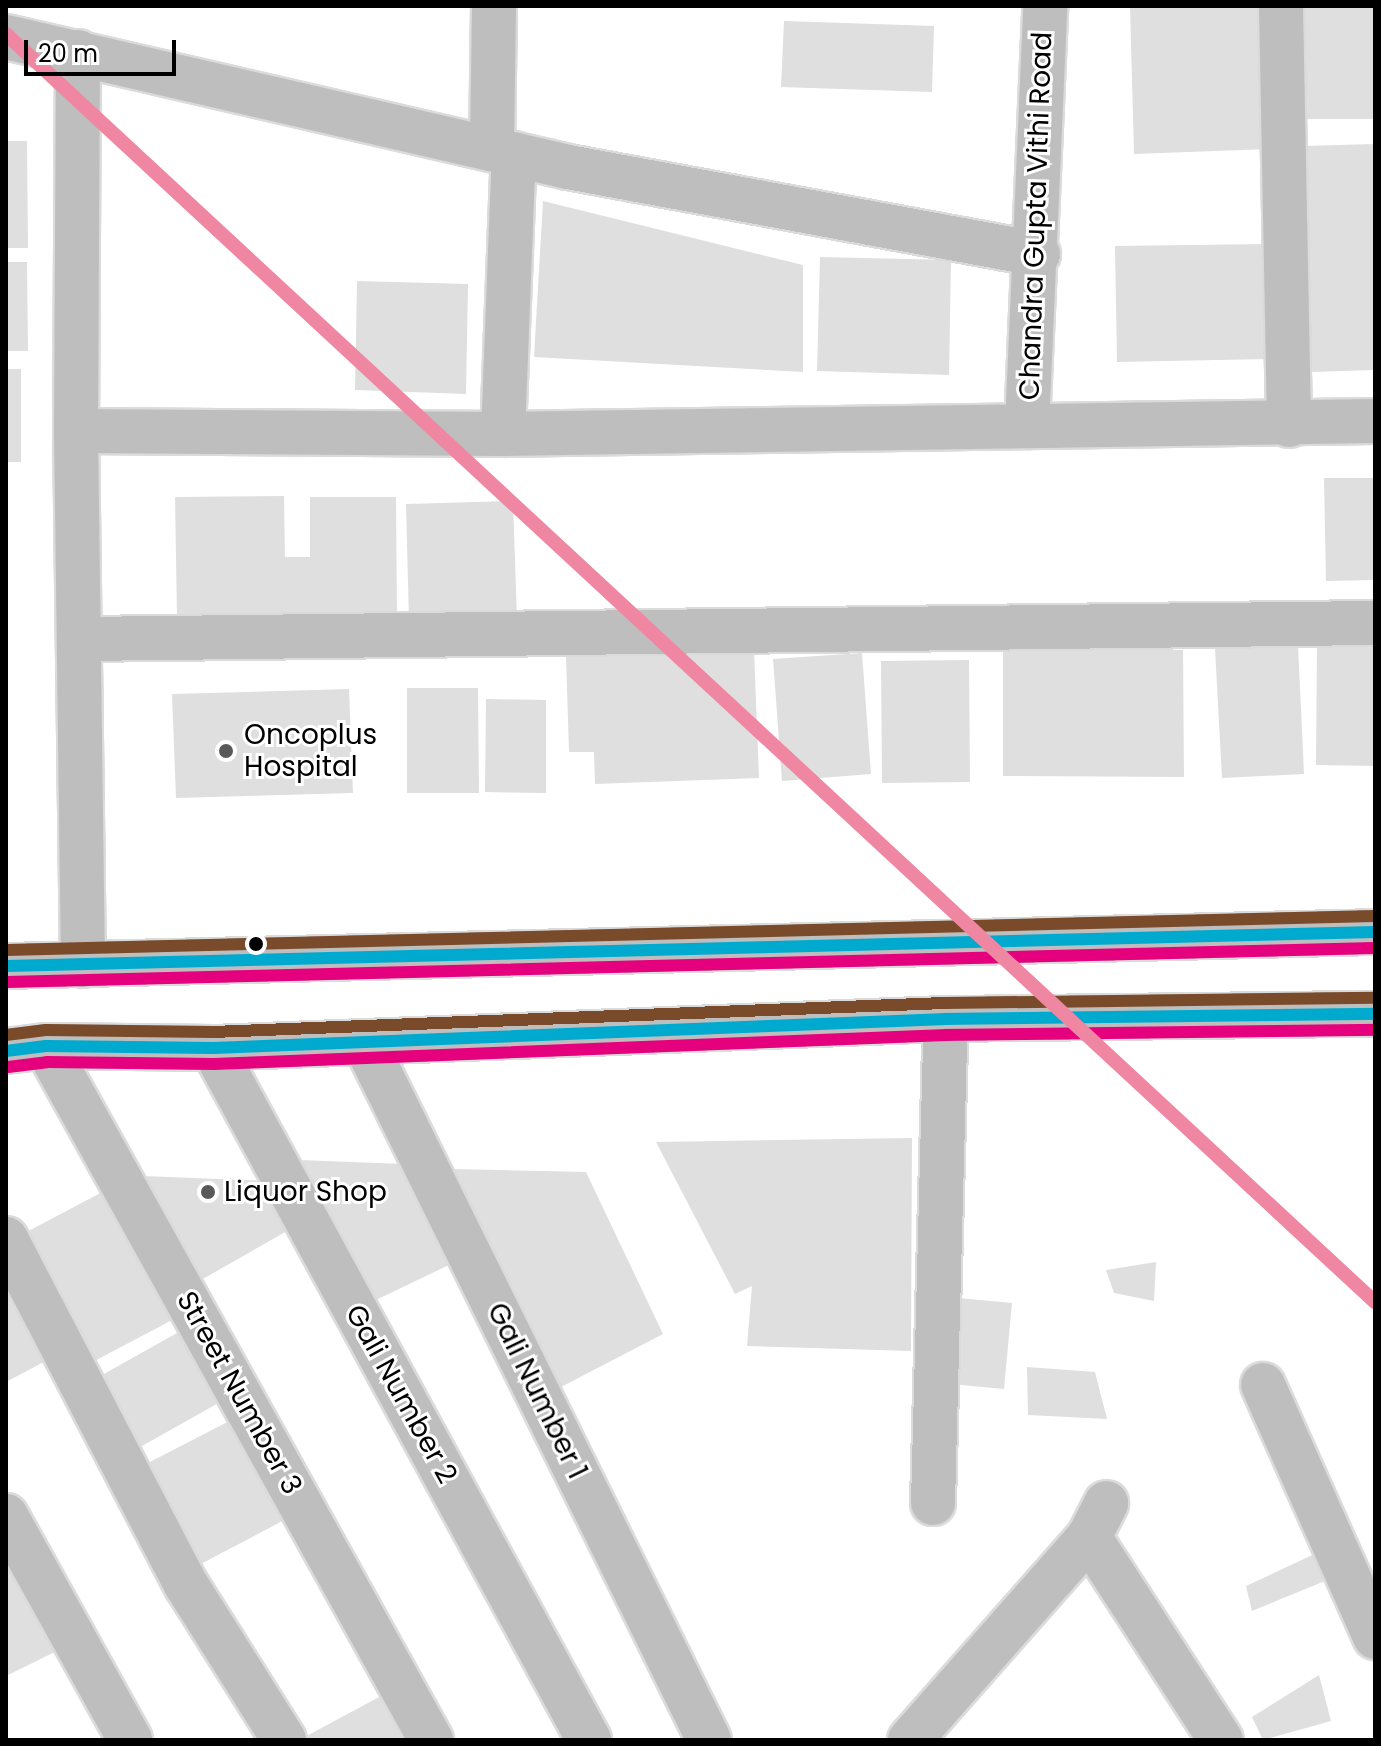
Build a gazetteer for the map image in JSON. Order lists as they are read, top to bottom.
{
  "streets": {
    "street": [
      "Chandra Gupta Vithi Road",
      "Gali Number 1",
      "Street Number 3",
      "Gali Number 2"
    ]
  },
  "places": ["Oncoplus Hospital", "Liquor Shop"],
  "scale_bar": "20 m"
}
